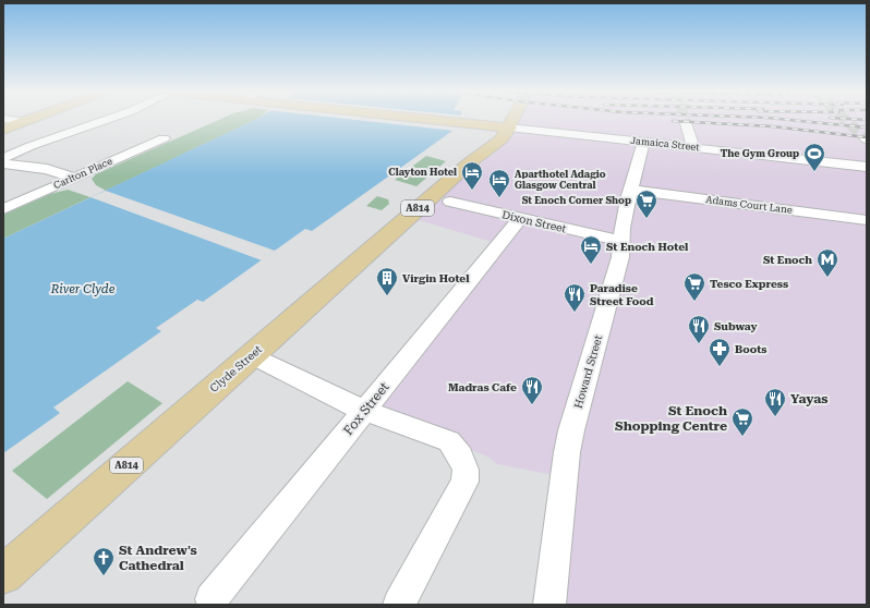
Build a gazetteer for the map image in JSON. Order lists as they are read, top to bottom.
{
  "streets": {
    "main road": ["Jamaica Street", "A814", "Clyde Street"],
    "street": [
      "Carlton Place",
      "Adams Court Lane",
      "Dixon Street",
      "Howard Street",
      "Fox Street"
    ]
  },
  "crossings": [
    ["Jamaica Street", "Clyde Street"],
    ["Jamaica Street", "Howard Street"],
    ["Adams Court Lane", "Howard Street"],
    ["Dixon Street", "Howard Street"],
    ["Dixon Street", "Fox Street"]
  ],
  "water": ["River Clyde"],
  "places": {
    "sports": ["The Gym Group"],
    "hotel": ["Clayton Hotel", "Aparthotel Adagio Glasgow Central", "St Enoch Hotel"],
    "supermarket": ["St Enoch Corner Shop", "Tesco Express", "St Enoch Shopping Centre"],
    "metro station": ["St Enoch"],
    "building": ["Virgin Hotel"],
    "restaurant": [
      "Paradise Street Food",
      "Subway",
      "Madras Cafe",
      "Yayas"
    ],
    "pharmacy": ["Boots"],
    "church": ["St Andrew's Cathedral"]
  }
}
